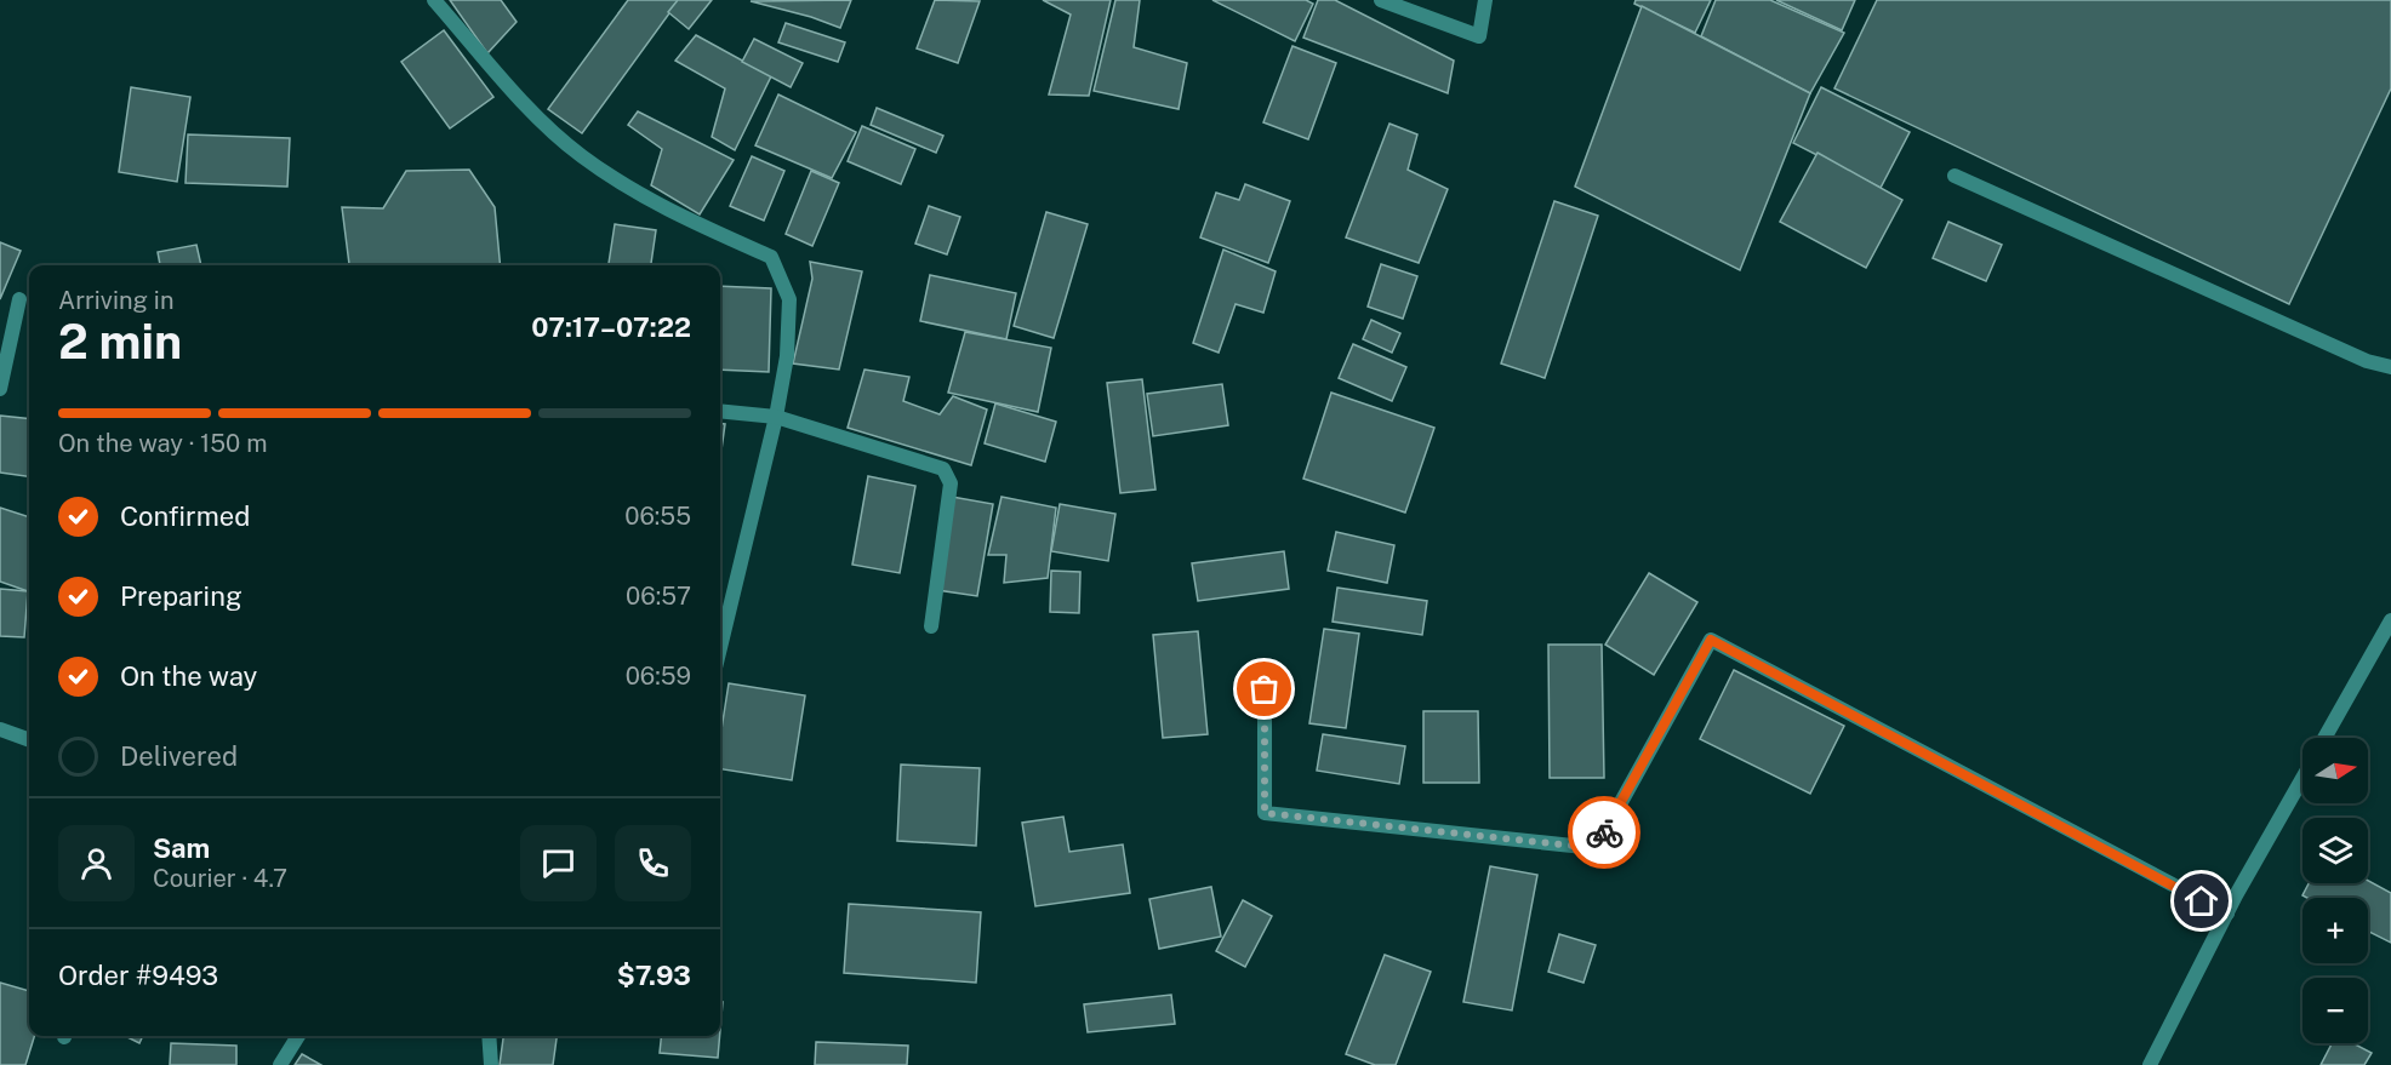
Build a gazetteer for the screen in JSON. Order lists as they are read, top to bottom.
{
  "north": "right",
  "page": {
    "heading": ["2 min", "Arriving in", "07:17–07:22"],
    "panel": [
      "Sam",
      "Courier · 4.7",
      "Order #9493",
      "$7.93"
    ],
    "bar": "On the way · 150 m",
    "list": [
      ["Confirmed", "06:55"],
      ["Preparing", "06:57"],
      ["On the way", "06:59"],
      "Delivered"
    ],
    "map_buttons": ["+", "−"]
  }
}
